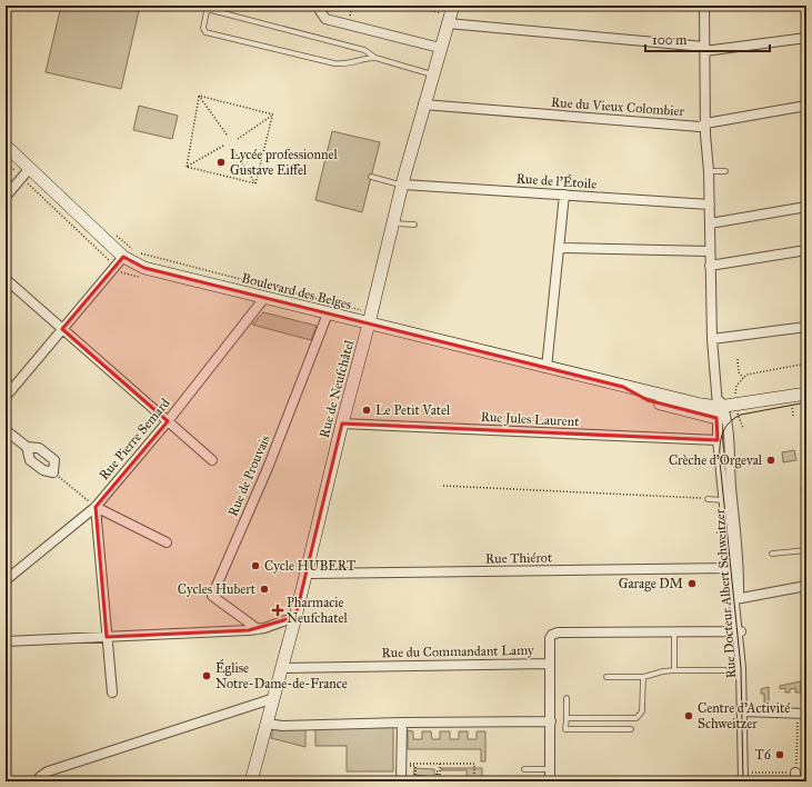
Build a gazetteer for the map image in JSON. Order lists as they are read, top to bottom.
{
  "streets": {
    "main road": ["Boulevard des Belges", "Rue de Neufchâtel"],
    "street": [
      "Rue du Vieux Colombier",
      "Rue de l'Étoile",
      "Rue Jules Laurent",
      "Rue Pierre Semard",
      "Rue de Prouvais",
      "Rue Thiérot",
      "Rue Docteur Albert Schweitzer",
      "Rue du Commandant Lamy"
    ]
  },
  "crossings": [
    ["Rue du Vieux Colombier", "Rue de Neufchâtel"],
    ["Rue de l'Étoile", "Rue de Neufchâtel"],
    ["Boulevard des Belges", "Rue de Neufchâtel"],
    ["Boulevard des Belges", "Rue Pierre Semard"],
    ["Boulevard des Belges", "Rue de Prouvais"],
    ["Boulevard des Belges", "Rue Docteur Albert Schweitzer"],
    ["Rue de Neufchâtel", "Rue Jules Laurent"],
    ["Rue de Neufchâtel", "Rue Thiérot"],
    ["Rue de Neufchâtel", "Rue du Commandant Lamy"],
    ["Rue Jules Laurent", "Rue Docteur Albert Schweitzer"],
    ["Rue Thiérot", "Rue Docteur Albert Schweitzer"],
    ["Rue Docteur Albert Schweitzer", "Rue du Commandant Lamy"]
  ],
  "places": {
    "other": [
      "Lycée professionnel Gustave Eiffel",
      "Le Petit Vatel",
      "Crèche d'Orgeval",
      "Cycle HUBERT",
      "Garage DM",
      "Cycles Hubert",
      "Église Notre-Dame-de-France",
      "Centre d'Activité Schweitzer",
      "T6"
    ],
    "health": ["Pharmacie Neufchatel"]
  },
  "scale_bar": "100 m"
}
